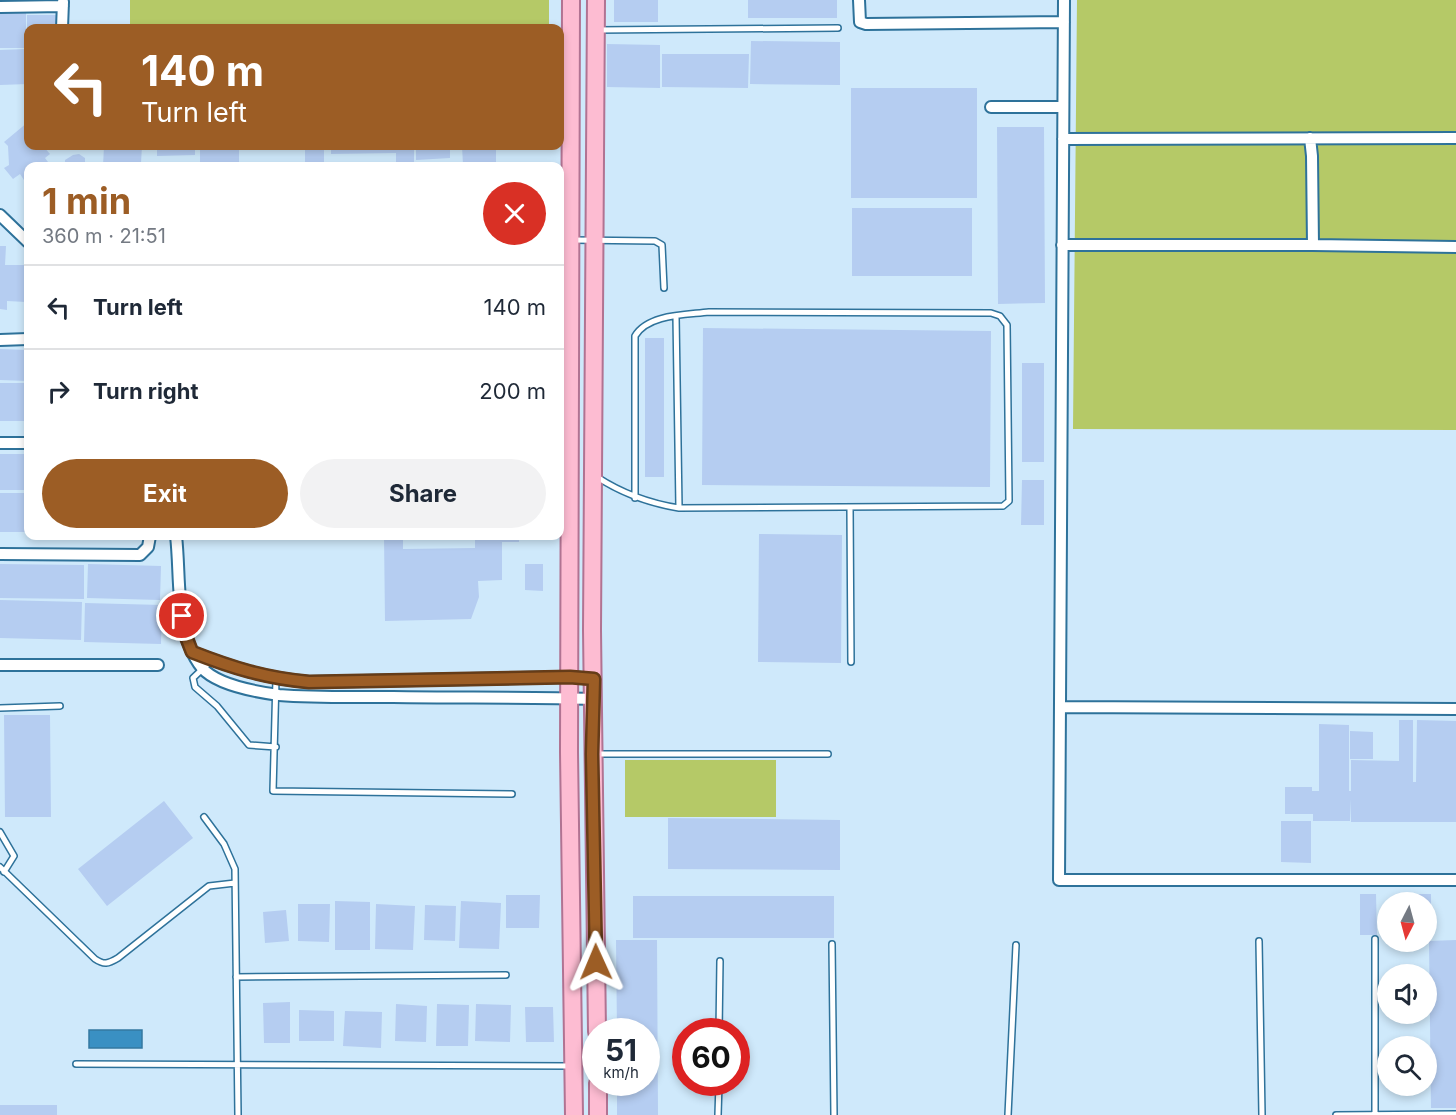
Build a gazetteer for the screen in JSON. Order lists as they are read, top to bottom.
{
  "north": "bottom",
  "page": {
    "turn": ["140 m", "Turn left"],
    "heading": ["1 min", "360 m · 21:51"],
    "list": [
      {
        "name": "Turn left",
        "value": "140 m"
      },
      {
        "name": "Turn right",
        "value": "200 m"
      }
    ],
    "buttons": ["Exit", "Share"],
    "speed": "51 km/h",
    "limit": "60"
  }
}
